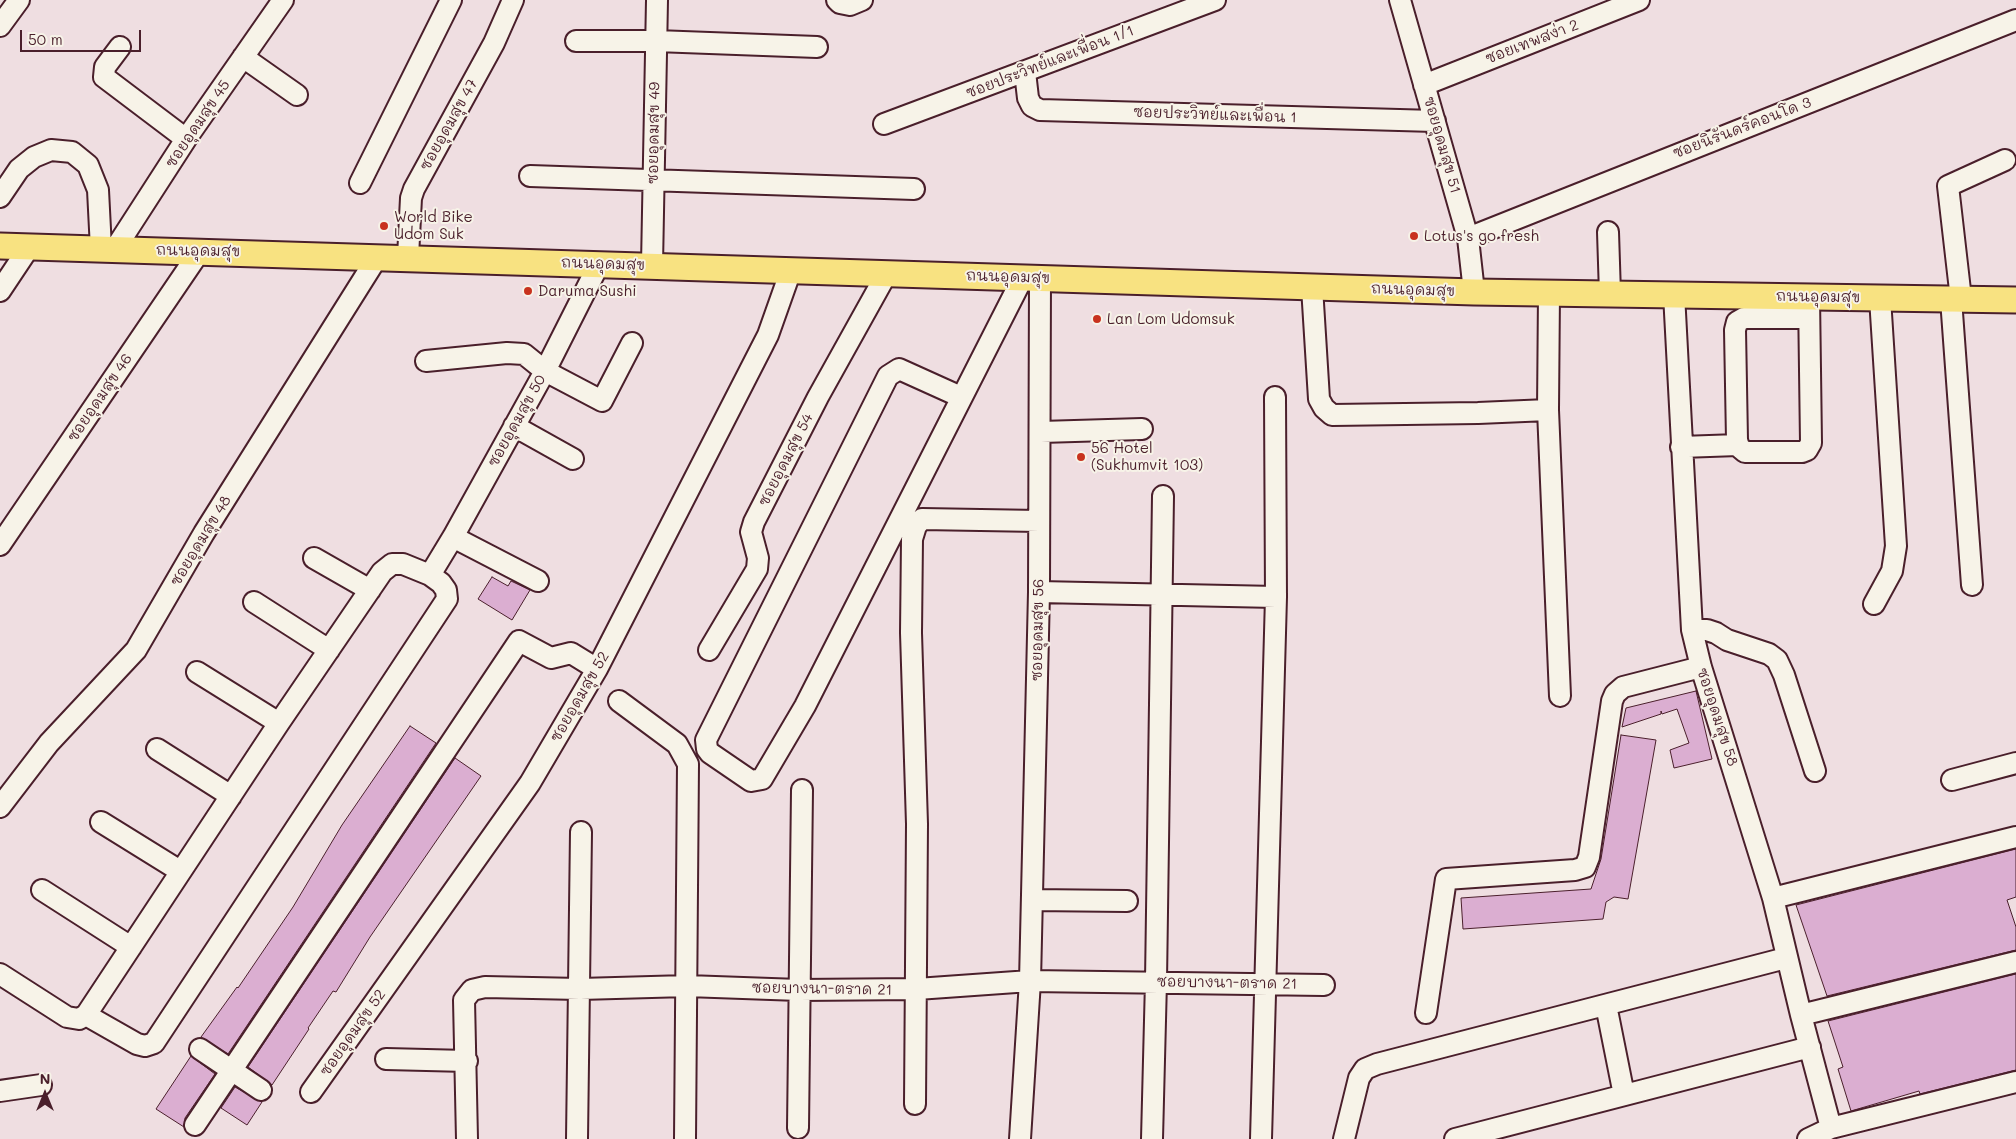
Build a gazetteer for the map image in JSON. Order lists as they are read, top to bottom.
{
  "streets": {
    "main road": ["ถนนอุดมสุข"],
    "street": [
      "ซอยเทพสง่า 2",
      "ซอยประวิทย์และเพื่อน 1/1",
      "ซอยประวิทย์และเพื่อน 1",
      "ซอยอุดมสุข 45",
      "ซอยอุดมสุข 47",
      "ซอยนิรันดร์คอนโด 3",
      "ซอยอุดมสุข 49",
      "ซอยอุดมสุข 51",
      "ซอยอุดมสุข 46",
      "ซอยอุดมสุข 50",
      "ซอยอุดมสุข 54",
      "ซอยอุดมสุข 48",
      "ซอยอุดมสุข 56",
      "ซอยอุดมสุข 52",
      "ซอยอุดมสุข 58",
      "ซอยบางนา-ตราด 21"
    ]
  },
  "crossings": [
    ["ซอยเทพสง่า 2", "ซอยอุดมสุข 51"],
    ["ซอยประวิทย์และเพื่อน 1/1", "ซอยประวิทย์และเพื่อน 1"],
    ["ซอยประวิทย์และเพื่อน 1", "ซอยอุดมสุข 51"],
    ["ซอยอุดมสุข 45", "ถนนอุดมสุข"],
    ["ซอยอุดมสุข 47", "ถนนอุดมสุข"],
    ["ซอยนิรันดร์คอนโด 3", "ซอยอุดมสุข 51"],
    ["ซอยอุดมสุข 49", "ถนนอุดมสุข"],
    ["ซอยอุดมสุข 51", "ถนนอุดมสุข"],
    ["ถนนอุดมสุข", "ซอยอุดมสุข 46"],
    ["ถนนอุดมสุข", "ซอยอุดมสุข 50"],
    ["ถนนอุดมสุข", "ซอยอุดมสุข 54"],
    ["ถนนอุดมสุข", "ซอยอุดมสุข 48"],
    ["ถนนอุดมสุข", "ซอยอุดมสุข 56"],
    ["ถนนอุดมสุข", "ซอยอุดมสุข 52"],
    ["ถนนอุดมสุข", "ซอยอุดมสุข 58"],
    ["ซอยอุดมสุข 56", "ซอยบางนา-ตราด 21"]
  ],
  "places": [
    "World Bike Udom Suk",
    "Lotus's go fresh",
    "Daruma Sushi",
    "Lan Lom Udomsuk",
    "56 Hotel (Sukhumvit 103)"
  ],
  "scale_bar": "50 m",
  "north": "top"
}
